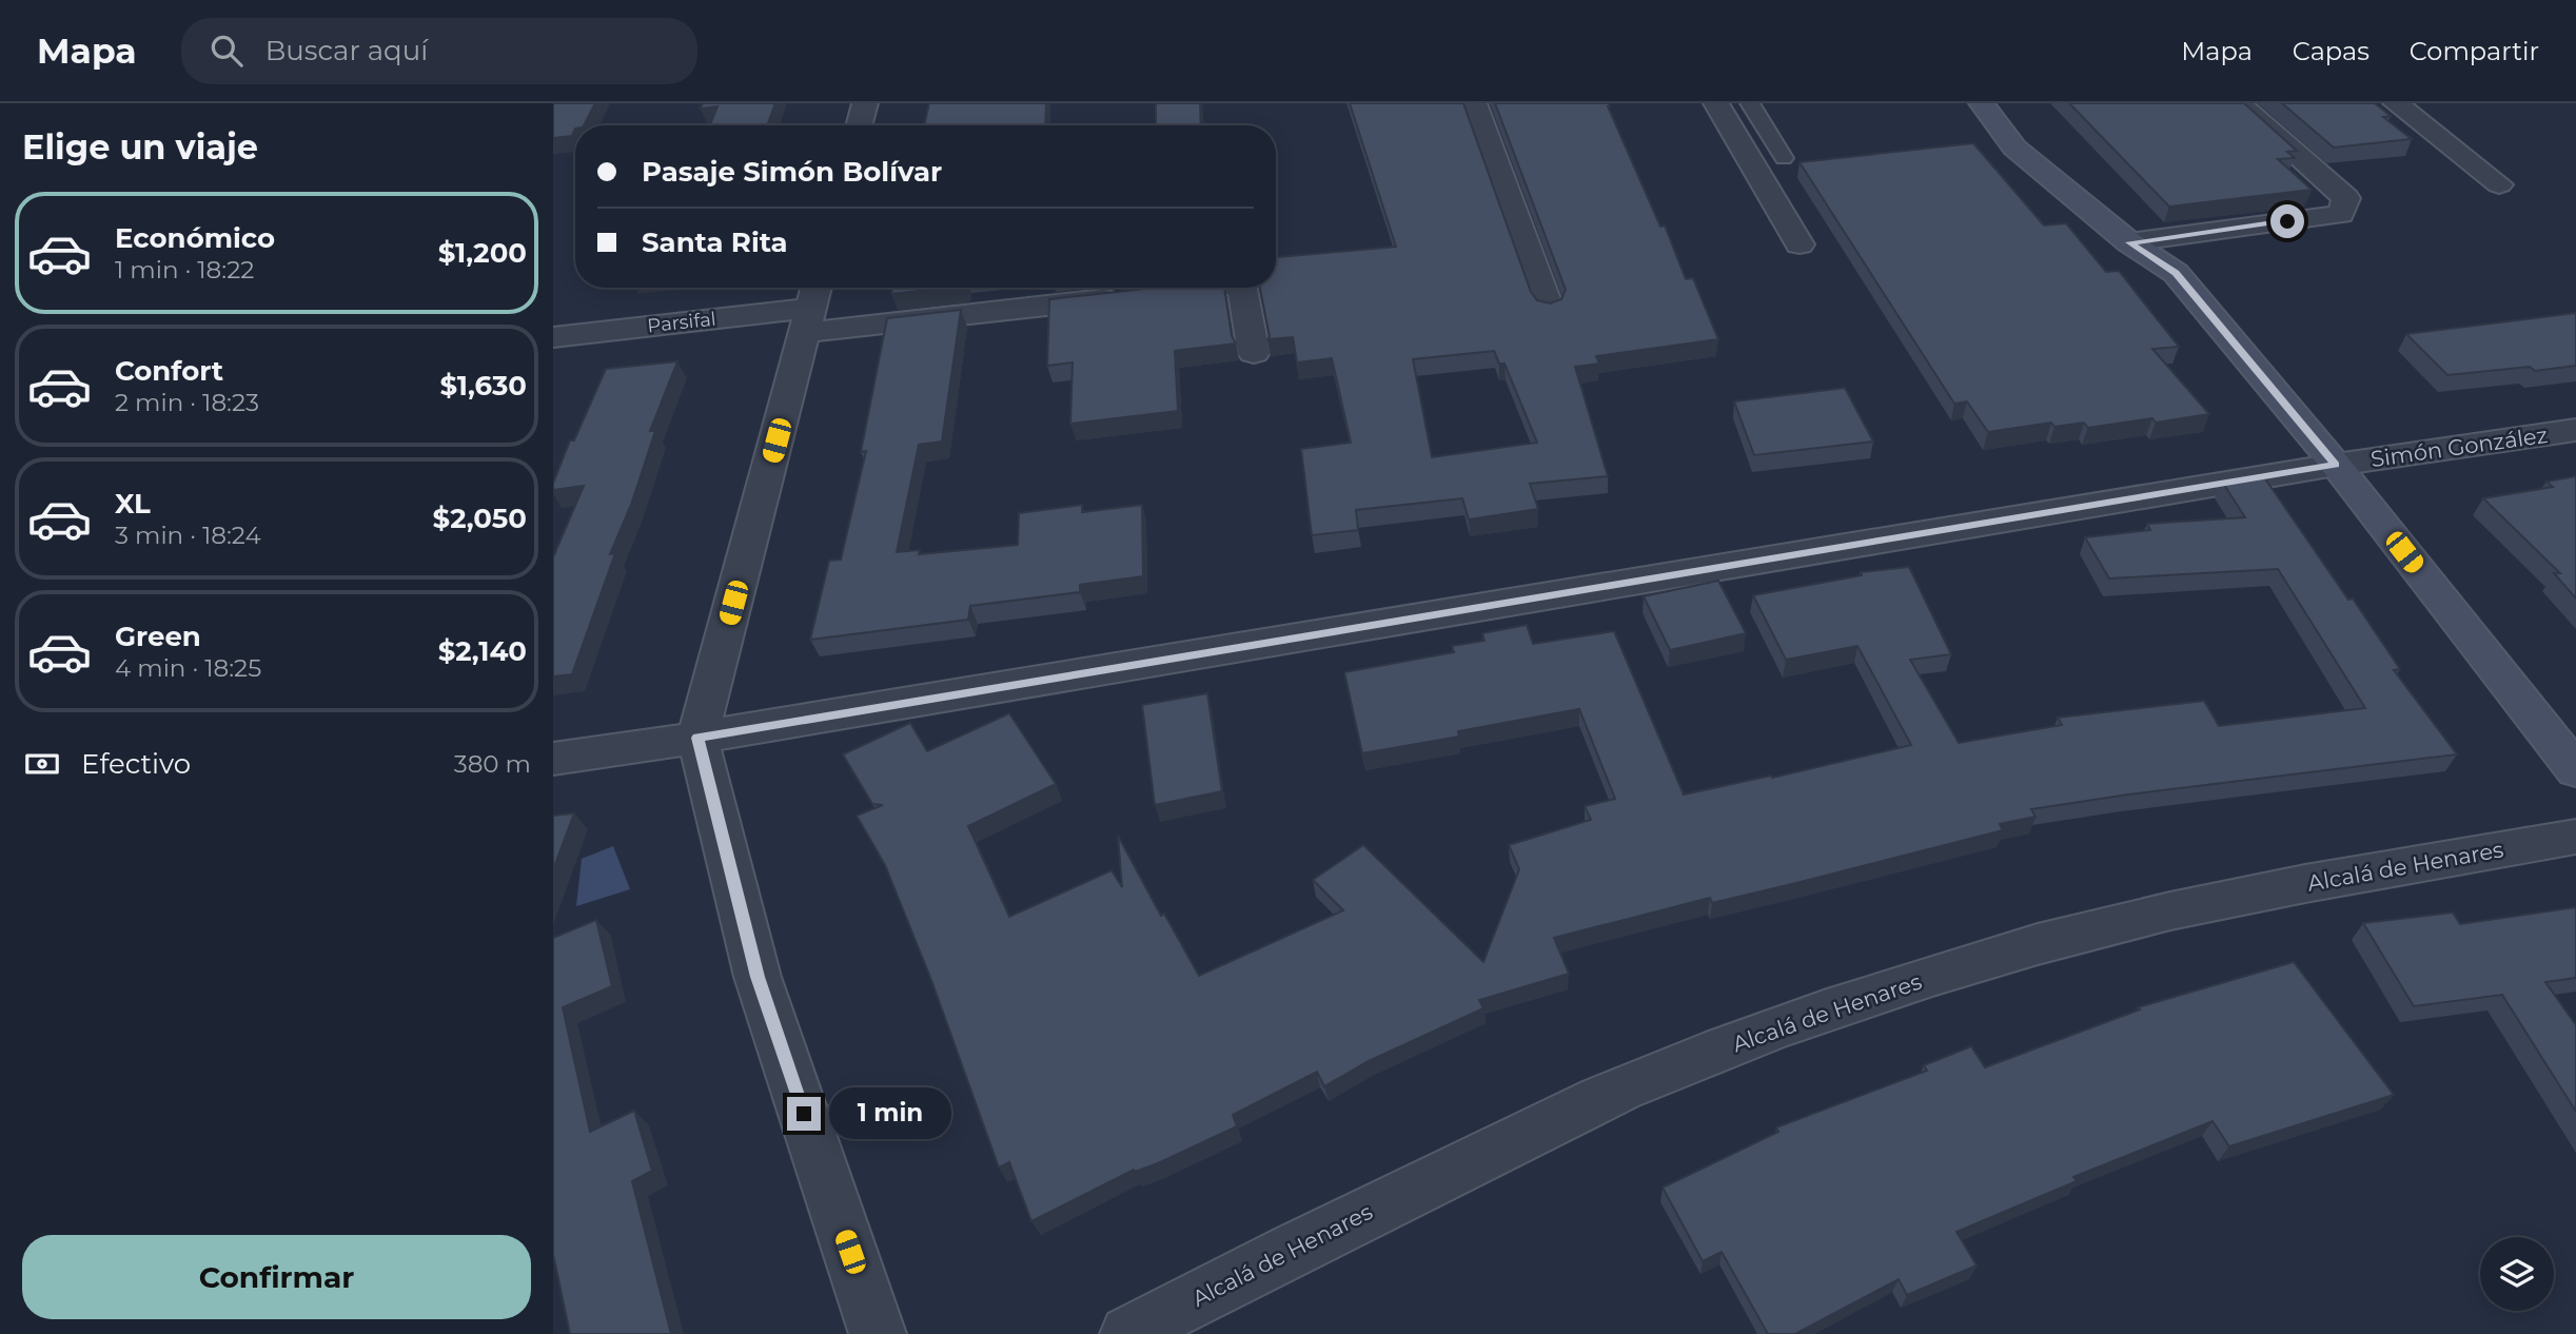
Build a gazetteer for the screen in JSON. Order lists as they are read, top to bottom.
{
  "streets": {
    "street": ["Parsifal", "Simón González", "Alcalá de Henares"]
  },
  "page": {
    "header": "Mapa",
    "search": "Buscar aquí",
    "nav": ["Mapa", "Capas", "Compartir"],
    "heading": "Elige un viaje",
    "banner": ["Pasaje Simón Bolívar", "Santa Rita"],
    "list": [
      {
        "name": "Económico",
        "note": "1 min · 18:22",
        "value": "$1,200"
      },
      {
        "name": "Confort",
        "note": "2 min · 18:23",
        "value": "$1,630"
      },
      {
        "name": "XL",
        "note": "3 min · 18:24",
        "value": "$2,050"
      },
      {
        "name": "Green",
        "note": "4 min · 18:25",
        "value": "$2,140"
      }
    ],
    "pay": ["Efectivo", "380 m"],
    "bubble": "1 min",
    "buttons": "Confirmar"
  }
}
